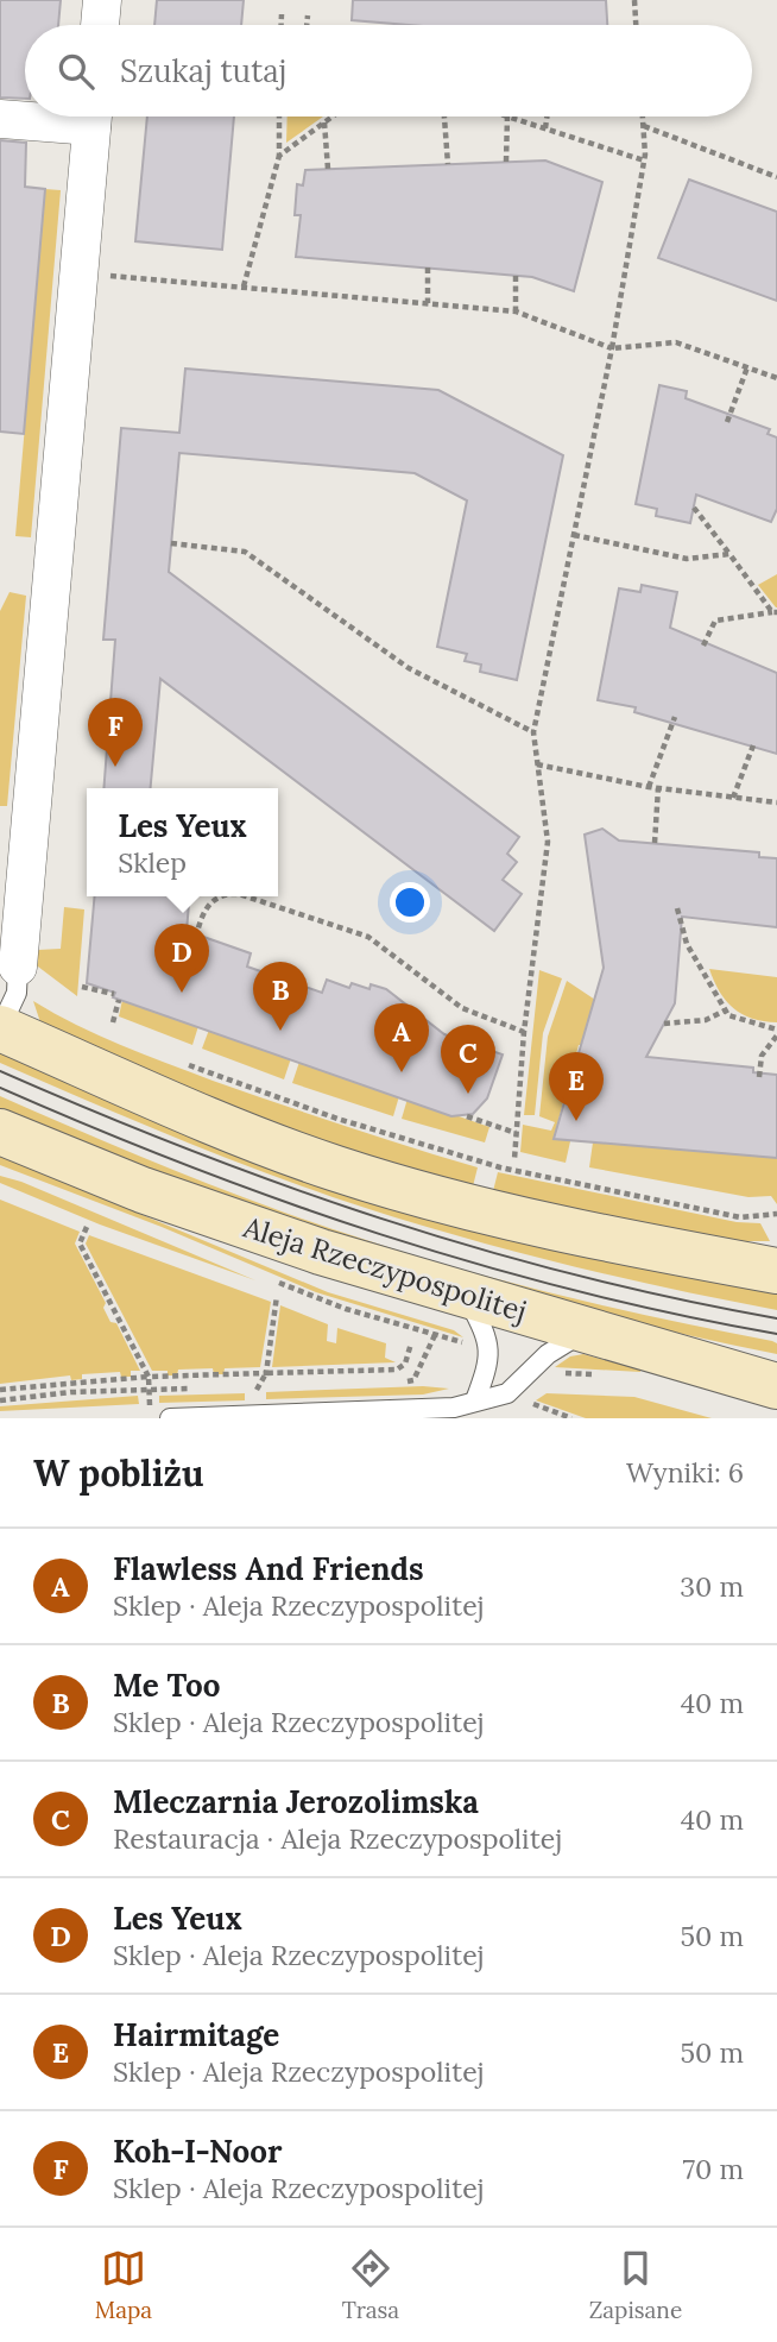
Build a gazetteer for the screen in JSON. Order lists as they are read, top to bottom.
{
  "streets": {
    "street": ["Aleja Rzeczypospolitej"]
  },
  "page": {
    "search": "Szukaj tutaj",
    "pins": [
      "F",
      "D",
      "B",
      "A",
      "C",
      "E"
    ],
    "popup": ["Les Yeux", "Sklep"],
    "heading": ["W pobliżu", "Wyniki: 6"],
    "list": [
      {
        "mark": "A",
        "name": "Flawless And Friends",
        "note": "Sklep · Aleja Rzeczypospolitej",
        "value": "30 m"
      },
      {
        "mark": "B",
        "name": "Me Too",
        "note": "Sklep · Aleja Rzeczypospolitej",
        "value": "40 m"
      },
      {
        "mark": "C",
        "name": "Mleczarnia Jerozolimska",
        "note": "Restauracja · Aleja Rzeczypospolitej",
        "value": "40 m"
      },
      {
        "mark": "D",
        "name": "Les Yeux",
        "note": "Sklep · Aleja Rzeczypospolitej",
        "value": "50 m"
      },
      {
        "mark": "E",
        "name": "Hairmitage",
        "note": "Sklep · Aleja Rzeczypospolitej",
        "value": "50 m"
      },
      {
        "mark": "F",
        "name": "Koh-I-Noor",
        "note": "Sklep · Aleja Rzeczypospolitej",
        "value": "70 m"
      }
    ],
    "nav": ["Mapa", "Trasa", "Zapisane"]
  }
}
